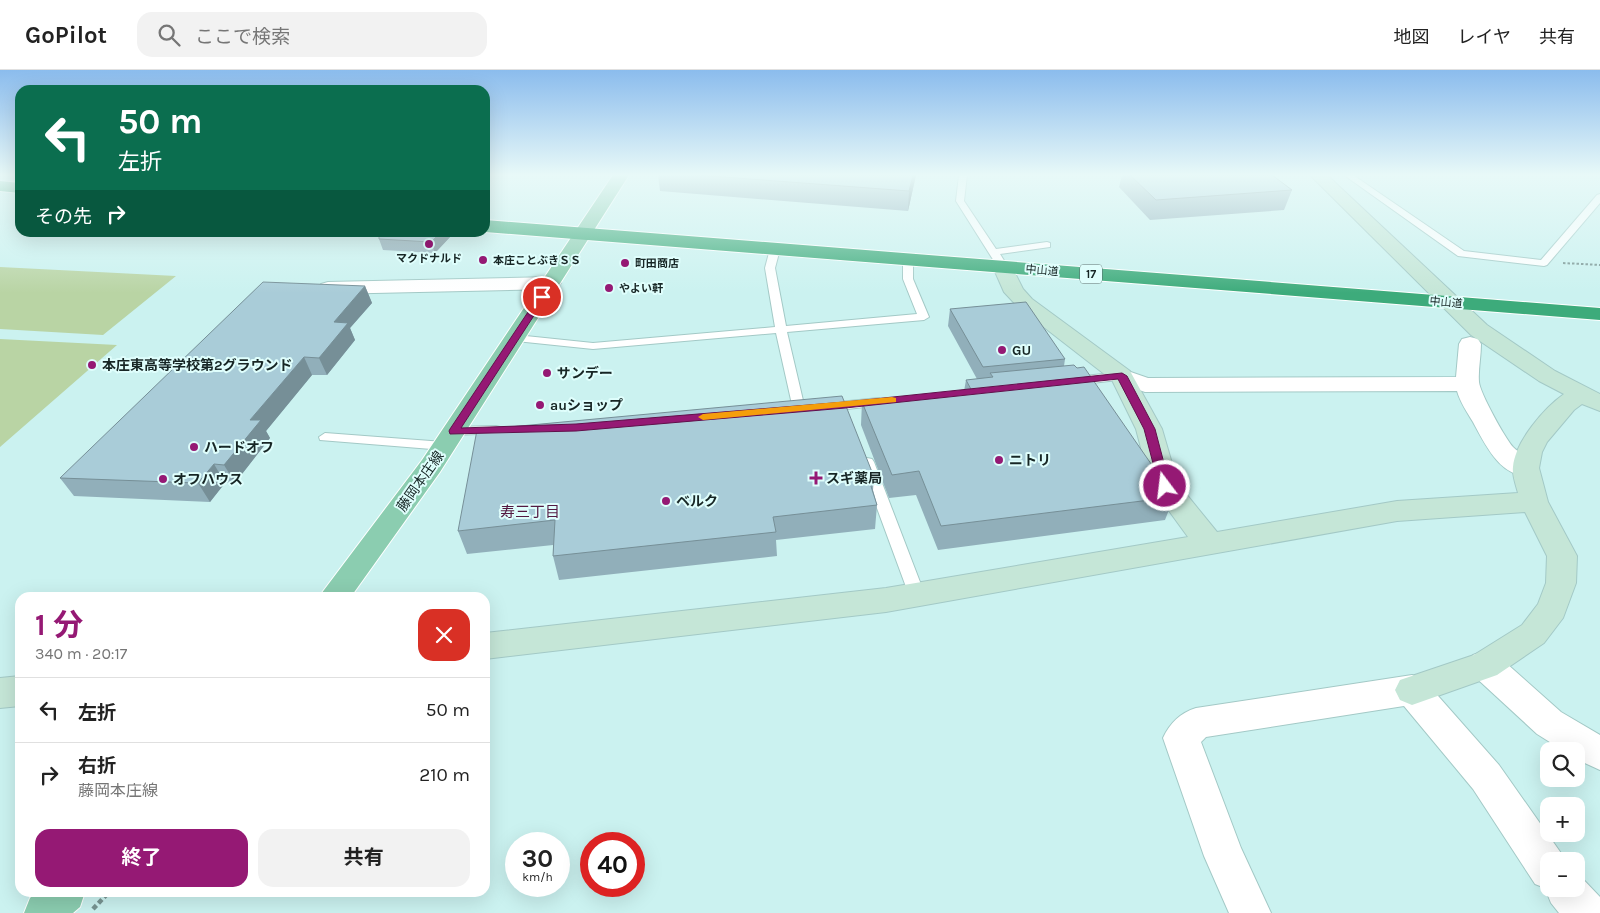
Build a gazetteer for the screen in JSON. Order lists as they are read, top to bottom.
{
  "streets": {
    "highway": ["中山道", "17"],
    "main road": ["藤岡本庄線"]
  },
  "crossings": [
    ["中山道", "藤岡本庄線"]
  ],
  "districts": ["寿三丁目"],
  "places": {
    "other": [
      "マクドナルド",
      "本庄ことぶきＳＳ",
      "町田商店",
      "やよい軒",
      "GU",
      "本庄東高等学校第2グラウンド",
      "サンデー",
      "auショップ",
      "ハードオフ",
      "ニトリ",
      "オフハウス",
      "ベルク"
    ],
    "health": ["スギ薬局"]
  },
  "page": {
    "header": "GoPilot",
    "search": "ここで検索",
    "nav": ["地図", "レイヤ", "共有"],
    "turn": ["50 m", "左折"],
    "then": "その先",
    "heading": ["1 分", "340 m · 20:17"],
    "list": [
      {
        "name": "左折",
        "value": "50 m"
      },
      {
        "name": "右折",
        "note": "藤岡本庄線",
        "value": "210 m"
      }
    ],
    "map_buttons": ["+", "−"],
    "buttons": ["終了", "共有"],
    "speed": "30 km/h",
    "limit": "40"
  }
}
